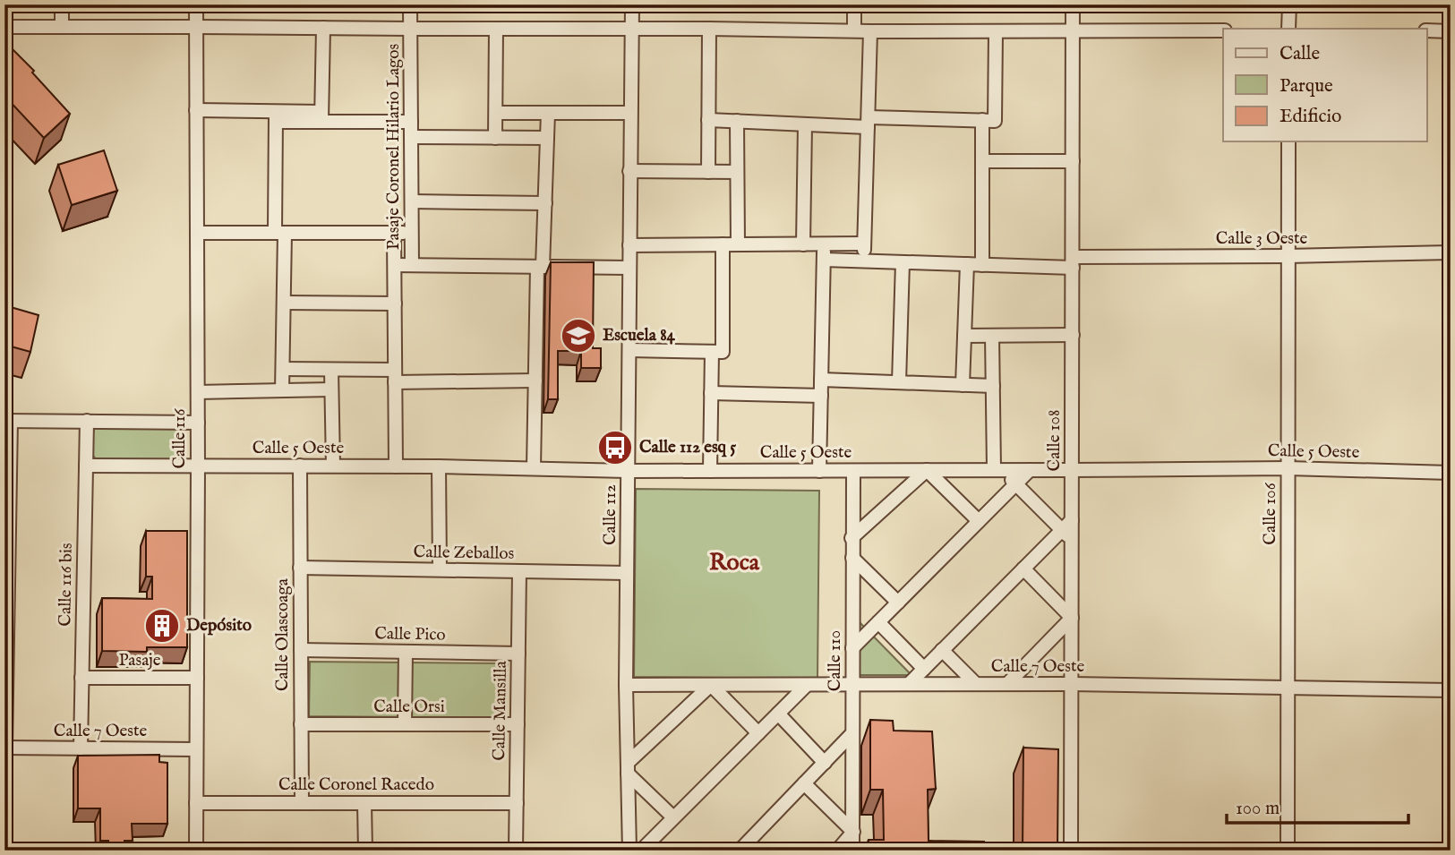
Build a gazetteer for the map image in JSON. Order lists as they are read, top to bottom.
{
  "streets": {
    "street": [
      "Pasaje Coronel Hilario Lagos",
      "Calle 3 Oeste",
      "Calle 116",
      "Calle 108",
      "Calle 5 Oeste",
      "Calle 106",
      "Calle 112",
      "Calle Zeballos",
      "Calle 116 bis",
      "Calle Olascoaga",
      "Calle Pico",
      "Pasaje",
      "Calle 110",
      "Calle 7 Oeste",
      "Calle Orsi",
      "Calle Mansilla",
      "Calle Coronel Racedo"
    ]
  },
  "crossings": [
    ["Pasaje Coronel Hilario Lagos", "Calle 5 Oeste"],
    ["Calle 3 Oeste", "Calle 108"],
    ["Calle 3 Oeste", "Calle 106"],
    ["Calle 116", "Calle 5 Oeste"],
    ["Calle 116", "Pasaje"],
    ["Calle 116", "Calle 7 Oeste"],
    ["Calle 116", "Calle Coronel Racedo"],
    ["Calle 108", "Calle 5 Oeste"],
    ["Calle 108", "Calle 7 Oeste"],
    ["Calle 5 Oeste", "Calle 106"],
    ["Calle 5 Oeste", "Calle 112"],
    ["Calle 5 Oeste", "Calle 116 bis"],
    ["Calle 5 Oeste", "Calle Olascoaga"],
    ["Calle 5 Oeste", "Calle 110"],
    ["Calle 106", "Calle 7 Oeste"],
    ["Calle 112", "Calle Zeballos"],
    ["Calle 112", "Calle 7 Oeste"],
    ["Calle Zeballos", "Calle Olascoaga"],
    ["Calle Zeballos", "Calle Mansilla"],
    ["Calle 116 bis", "Pasaje"],
    ["Calle 116 bis", "Calle 7 Oeste"],
    ["Calle Olascoaga", "Calle Pico"],
    ["Calle Olascoaga", "Calle Orsi"],
    ["Calle Olascoaga", "Calle Coronel Racedo"],
    ["Calle Pico", "Calle Mansilla"],
    ["Calle 110", "Calle 7 Oeste"],
    ["Calle Orsi", "Calle Mansilla"],
    ["Calle Mansilla", "Calle Coronel Racedo"]
  ],
  "districts": ["Roca"],
  "places": {
    "school or university": ["Escuela 84"],
    "bus stop": ["Calle 112 esq 5"],
    "building": ["Depósito"]
  },
  "legend": ["Calle", "Parque", "Edificio"],
  "scale_bar": "100 m"
}
